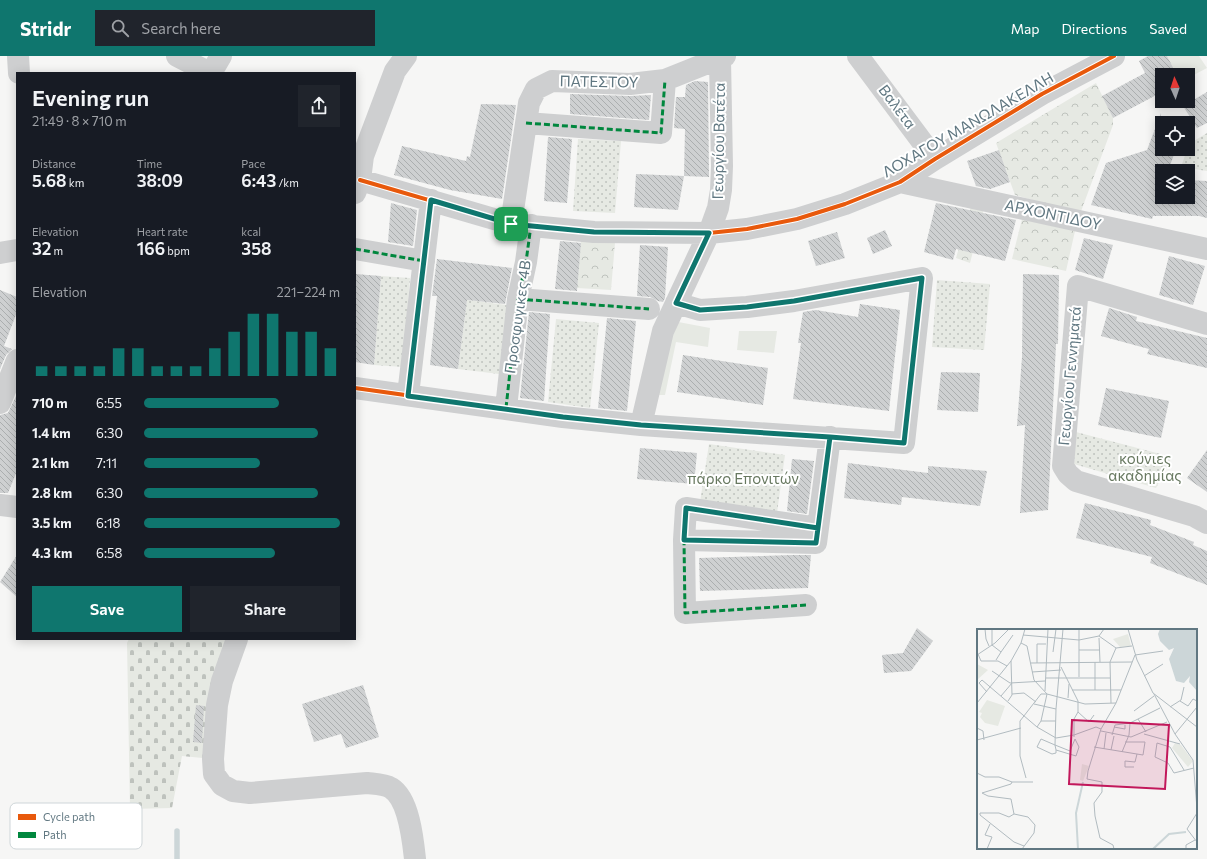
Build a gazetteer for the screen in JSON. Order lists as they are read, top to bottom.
{
  "streets": {
    "street": [
      "ΠΑΤΕΣΤΟΥ",
      "Βαλέτα",
      "ΛΟΧΑΓΟΥ ΜΑΝΩΛΑΚΕΛΛΗ",
      "Γεωργίου Βατέτα",
      "ΑΡΧΟΝΤΙΔΟΥ",
      "Προσφυγικες 4Β",
      "Γεωργίου Γεννηματά"
    ]
  },
  "crossings": [
    ["ΠΑΤΕΣΤΟΥ", "ΛΟΧΑΓΟΥ ΜΑΝΩΛΑΚΕΛΛΗ"],
    ["ΠΑΤΕΣΤΟΥ", "Γεωργίου Βατέτα"],
    ["ΠΑΤΕΣΤΟΥ", "Προσφυγικες 4Β"],
    ["Βαλέτα", "ΛΟΧΑΓΟΥ ΜΑΝΩΛΑΚΕΛΛΗ"],
    ["ΛΟΧΑΓΟΥ ΜΑΝΩΛΑΚΕΛΛΗ", "Γεωργίου Βατέτα"],
    ["ΛΟΧΑΓΟΥ ΜΑΝΩΛΑΚΕΛΛΗ", "ΑΡΧΟΝΤΙΔΟΥ"],
    ["ΛΟΧΑΓΟΥ ΜΑΝΩΛΑΚΕΛΛΗ", "Προσφυγικες 4Β"]
  ],
  "parks": ["κούνιες ακαδημίας", "πάρκο Επονιτών"],
  "legend": ["Cycle path", "Path"],
  "north": "top",
  "page": {
    "header": "Stridr",
    "search": "Search here",
    "nav": ["Map", "Directions", "Saved"],
    "heading": ["Evening run", "21:49 · 8 × 710 m"],
    "stats": [
      ["Distance", "5.68 km"],
      ["Time", "38:09"],
      ["Pace", "6:43 /km"],
      ["Elevation", "32 m"],
      ["Heart rate", "166 bpm"],
      ["kcal", "358"]
    ],
    "chart": ["Elevation", "221–224 m"],
    "list": [
      {
        "name": "710 m",
        "note": "6:55"
      },
      {
        "name": "1.4 km",
        "note": "6:30"
      },
      {
        "name": "2.1 km",
        "note": "7:11"
      },
      {
        "name": "2.8 km",
        "note": "6:30"
      },
      {
        "name": "3.5 km",
        "note": "6:18"
      },
      {
        "name": "4.3 km",
        "note": "6:58"
      }
    ],
    "buttons": ["Save", "Share"]
  }
}
